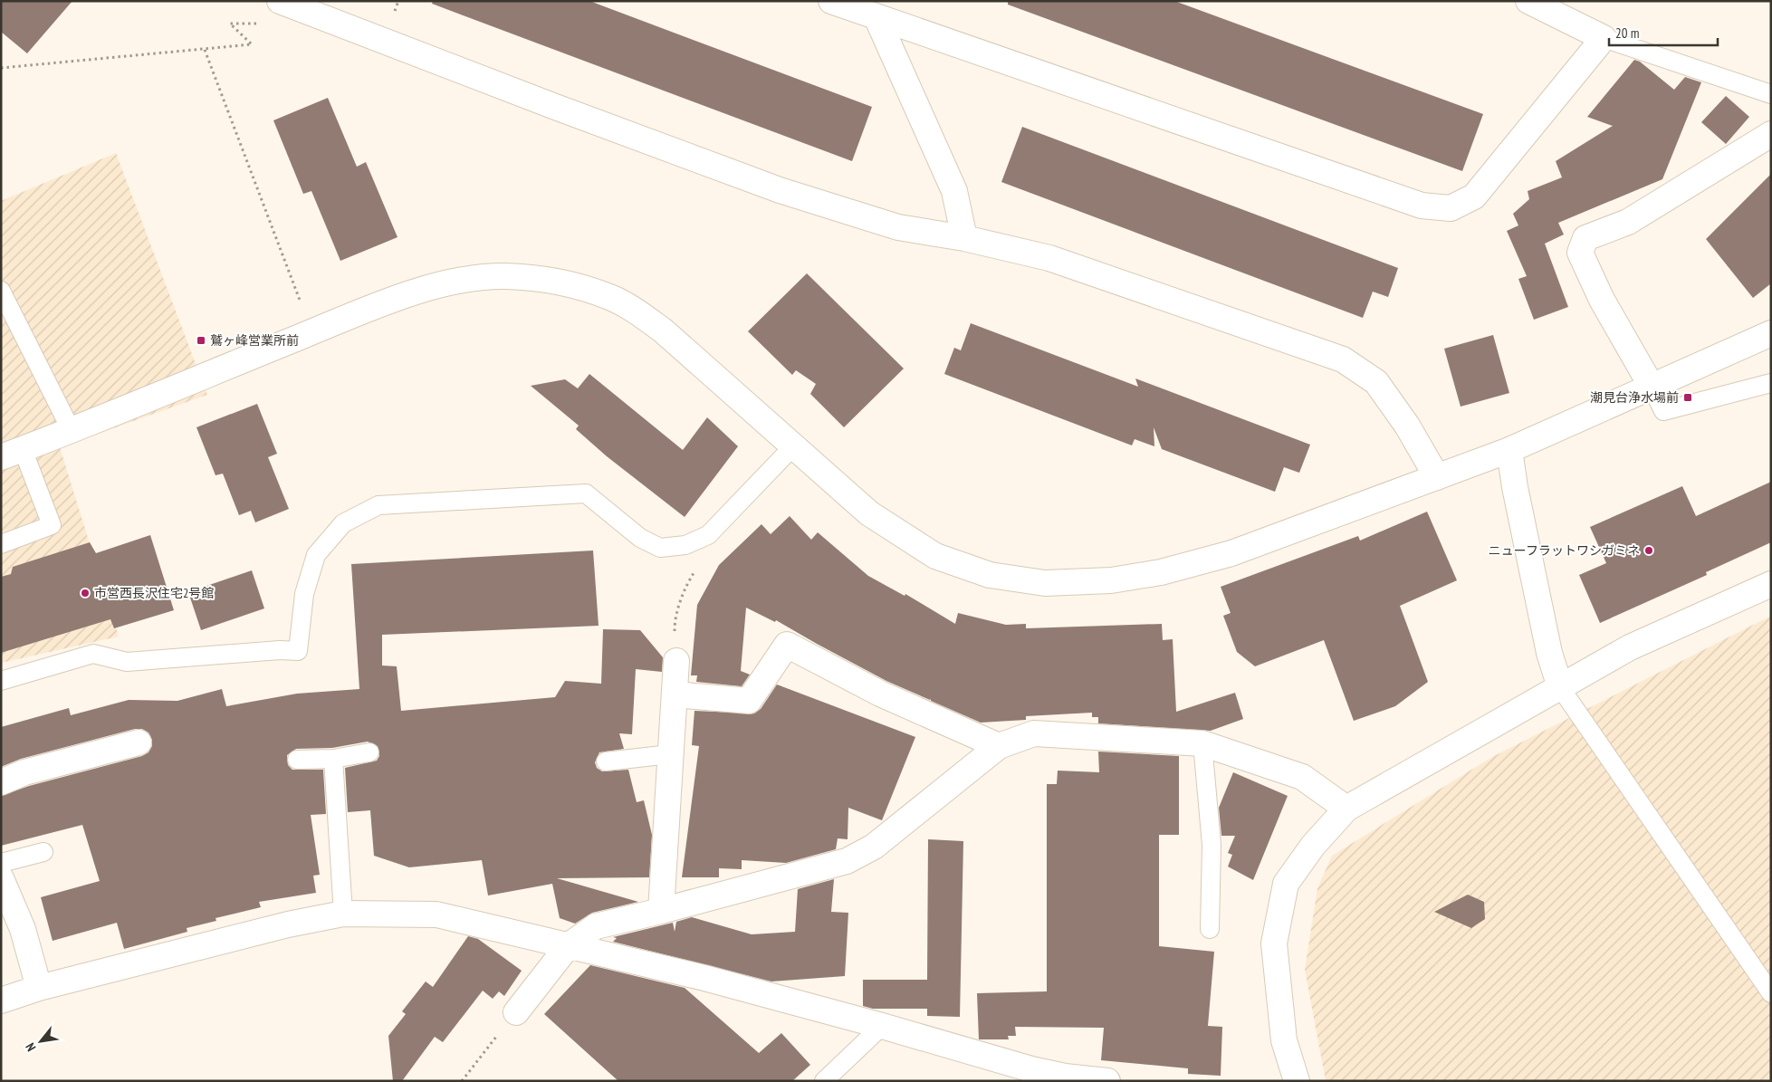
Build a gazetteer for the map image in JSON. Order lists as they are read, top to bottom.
{
  "places": {
    "transit": ["鷲ヶ峰営業所前", "潮見台浄水場前"],
    "other": ["ニューフラットワシガミネ", "市営西長沢住宅2号館"]
  },
  "scale_bar": "20 m",
  "north": "bottom left"
}
